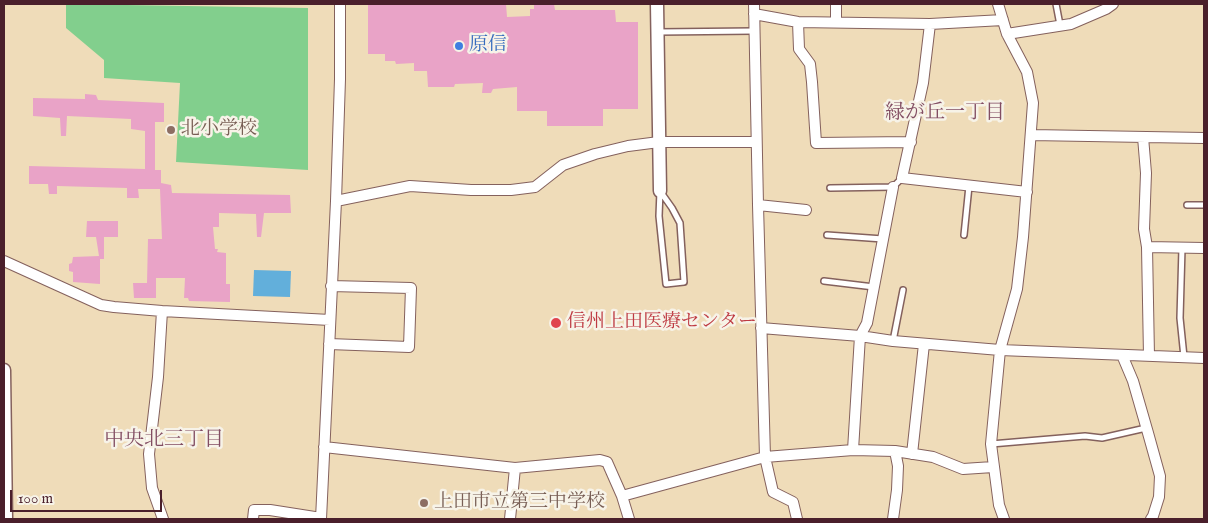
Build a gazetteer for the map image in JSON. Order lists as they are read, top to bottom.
{
  "districts": ["緑が丘一丁目", "中央北三丁目"],
  "places": [
    "原信",
    "北小学校",
    "信州上田医療センター",
    "上田市立第三中学校"
  ],
  "scale_bar": "100 m"
}
